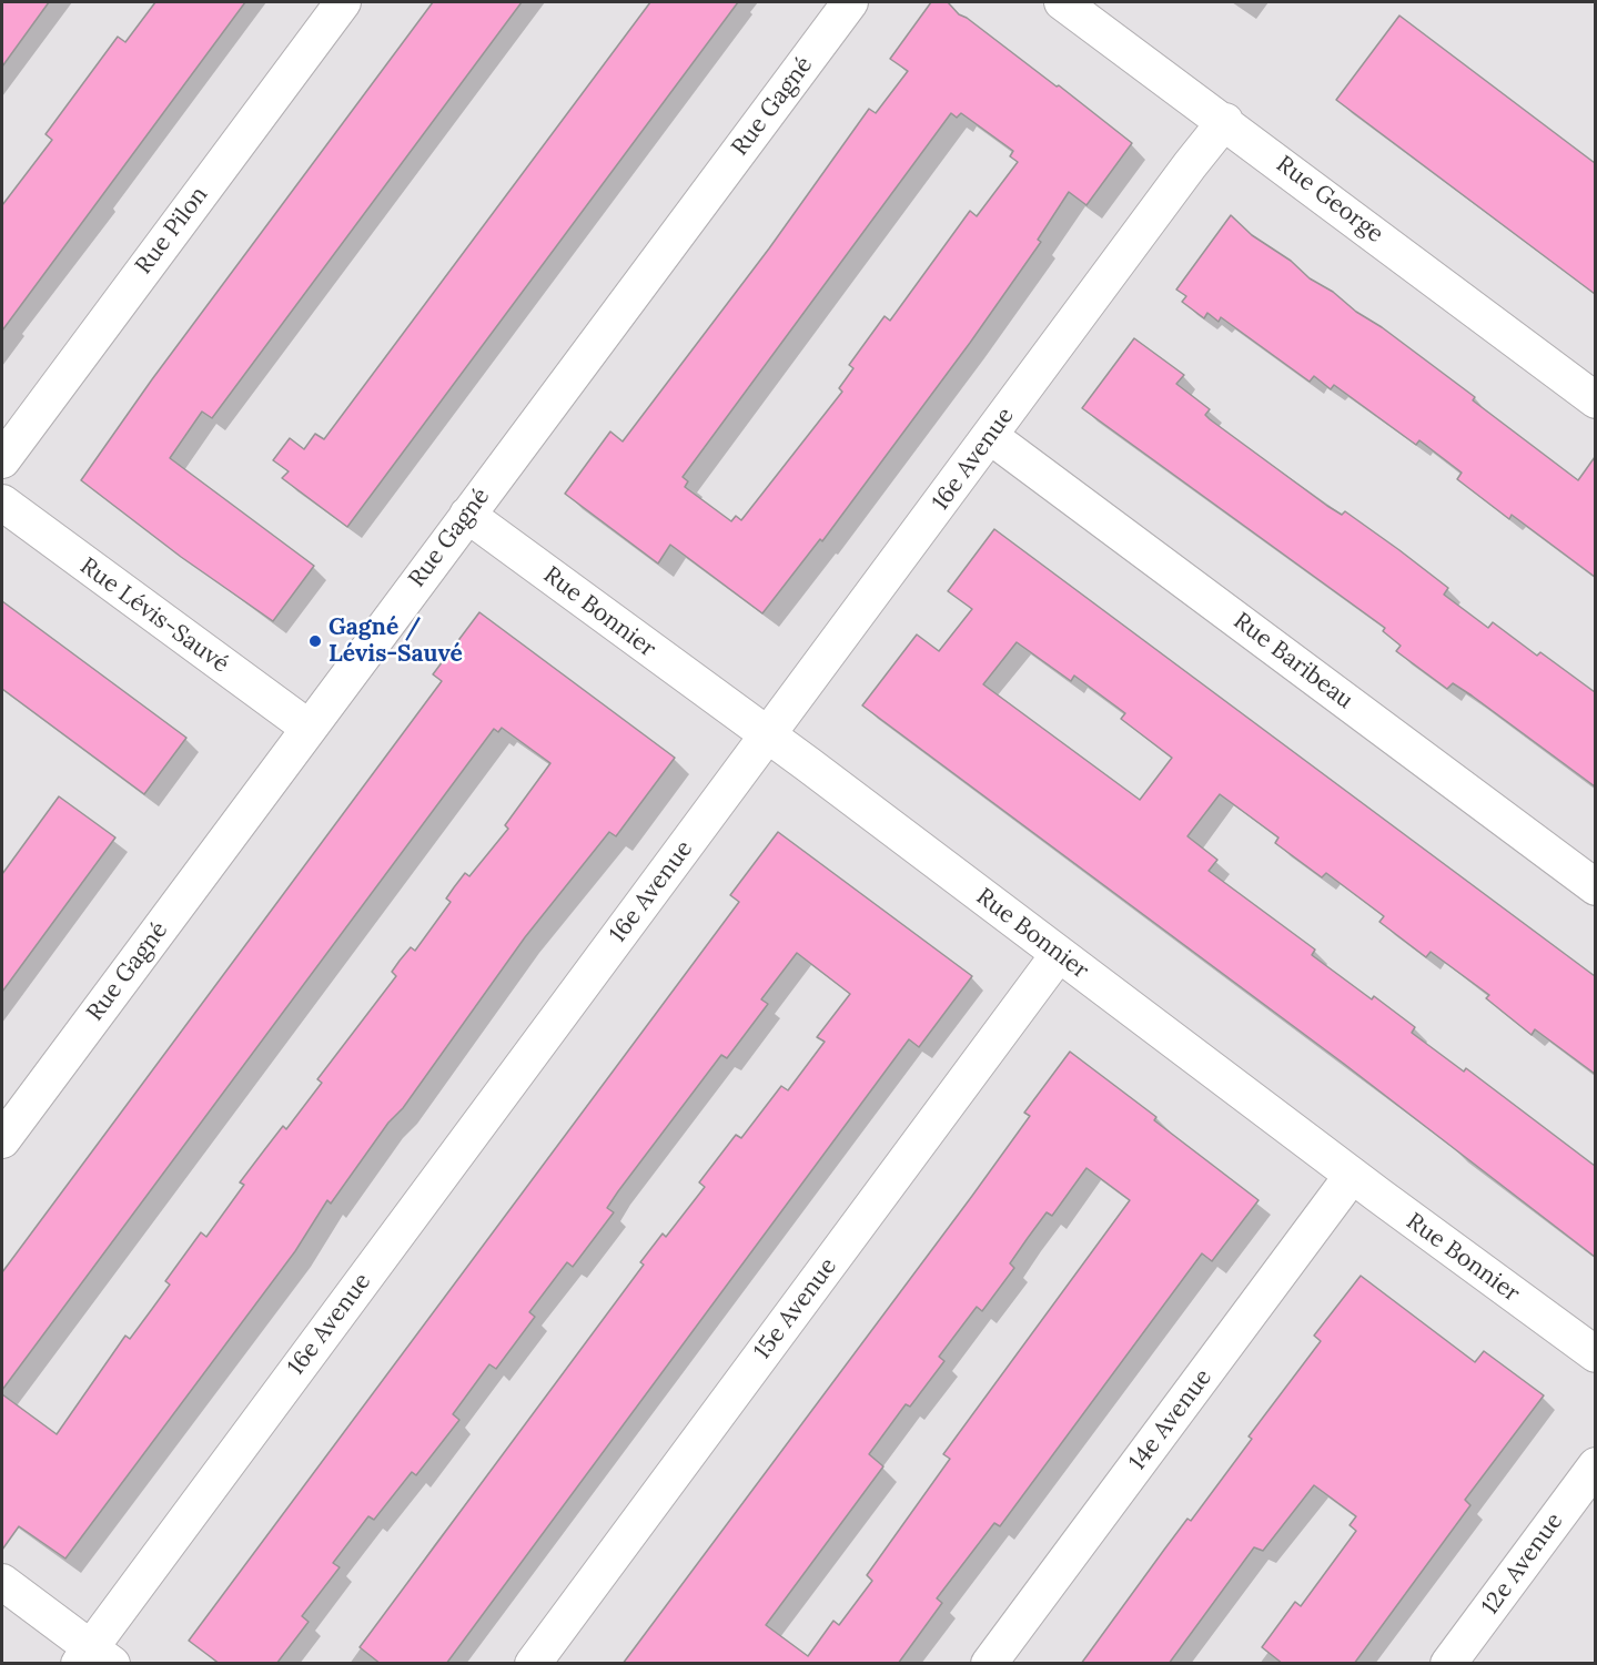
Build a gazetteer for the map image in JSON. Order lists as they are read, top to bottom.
{
  "streets": {
    "street": [
      "Rue Gagné",
      "Rue George",
      "Rue Pilon",
      "16e Avenue",
      "Rue Bonnier",
      "Rue Lévis-Sauvé",
      "Rue Baribeau",
      "15e Avenue",
      "14e Avenue",
      "12e Avenue"
    ]
  },
  "crossings": [
    ["Rue Gagné", "Rue Bonnier"],
    ["Rue Gagné", "Rue Lévis-Sauvé"],
    ["Rue George", "16e Avenue"],
    ["16e Avenue", "Rue Bonnier"],
    ["16e Avenue", "Rue Baribeau"],
    ["Rue Bonnier", "15e Avenue"],
    ["Rue Bonnier", "14e Avenue"]
  ],
  "places": ["Gagné / Lévis-Sauvé"]
}
